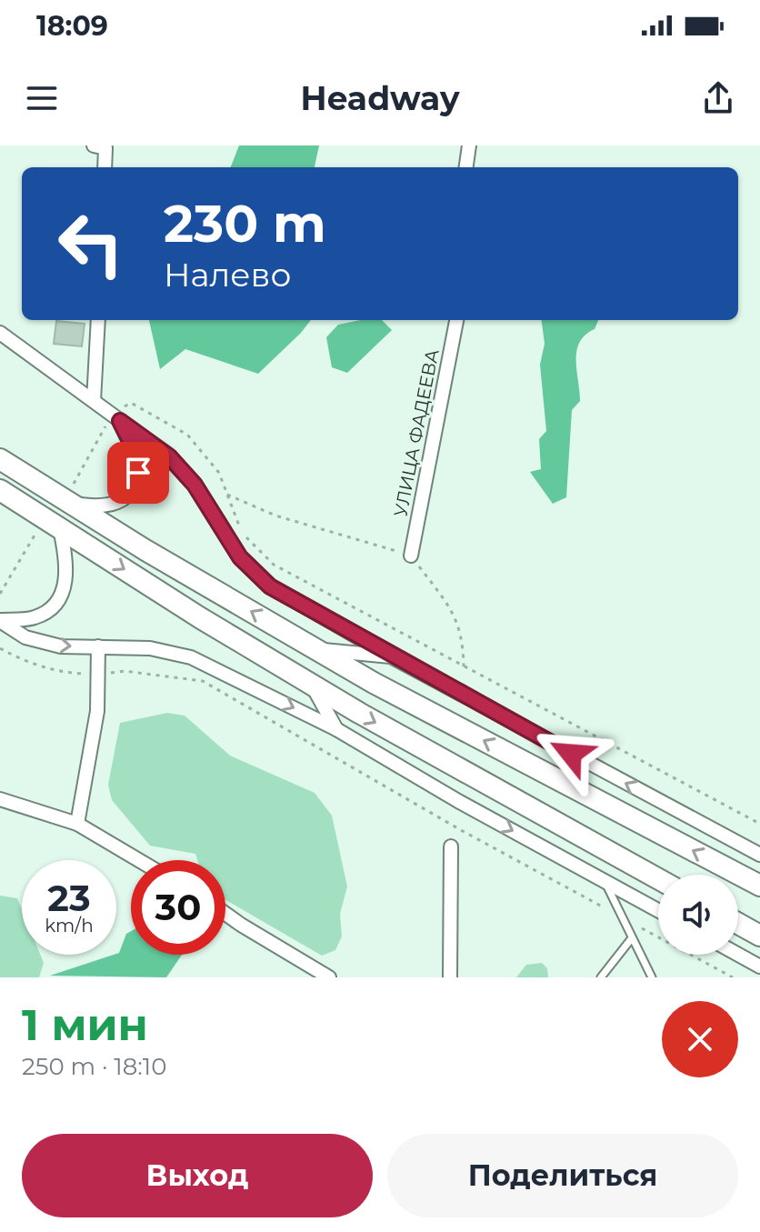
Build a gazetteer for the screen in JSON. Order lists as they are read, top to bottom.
{
  "streets": {
    "street": ["УЛИЦА ФАДЕЕВА"]
  },
  "page": {
    "status": "18:09",
    "header": "Headway",
    "turn": ["230 m", "Налево"],
    "speed": "23 km/h",
    "limit": "30",
    "heading": ["1 мин", "250 m · 18:10"],
    "buttons": ["Выход", "Поделиться"]
  }
}
